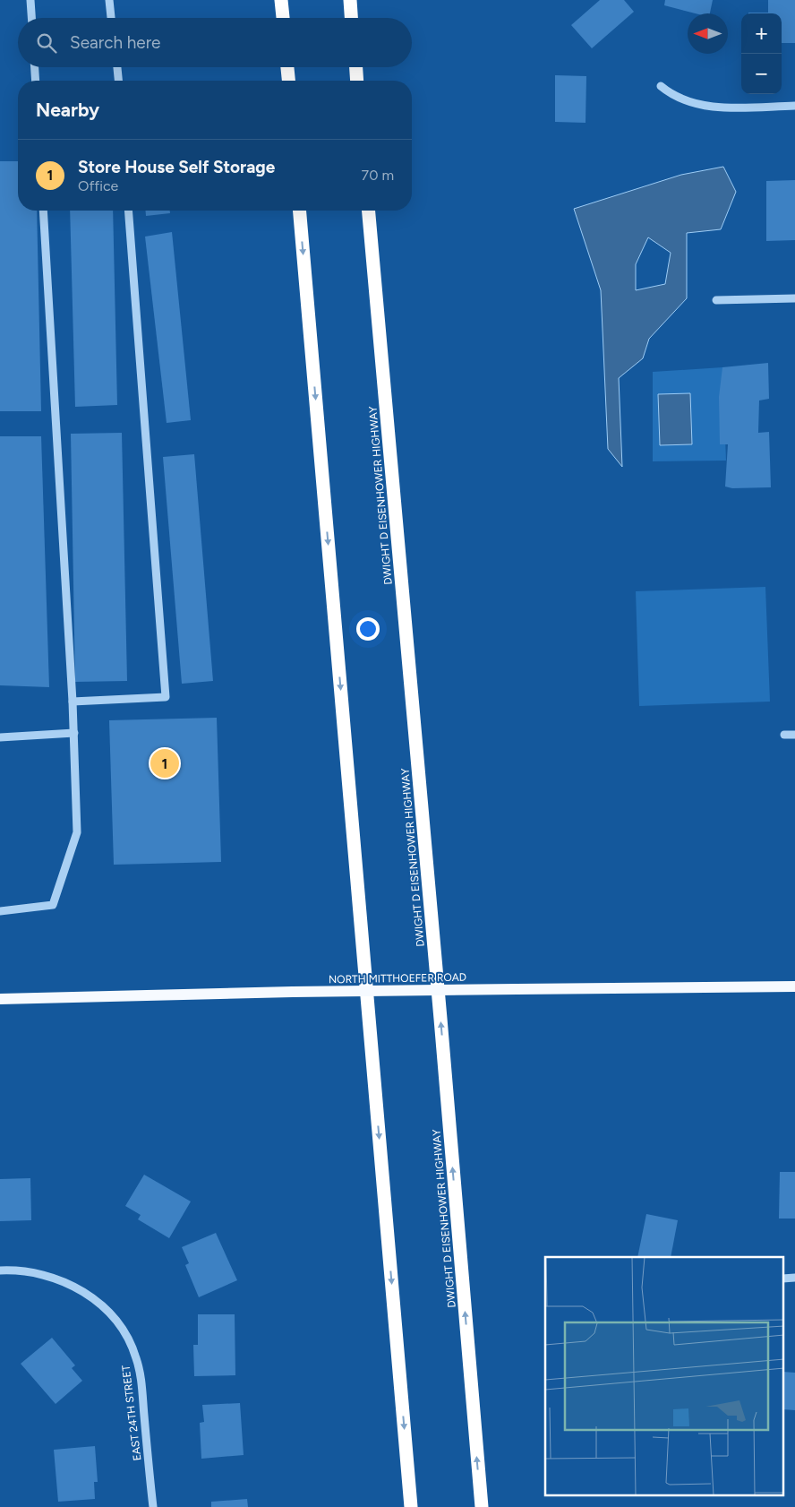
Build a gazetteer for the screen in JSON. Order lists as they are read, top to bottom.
{
  "streets": {
    "highway": ["DWIGHT D EISENHOWER HIGHWAY"],
    "main road": ["NORTH MITTHOEFER ROAD"],
    "street": ["EAST 24TH STREET"]
  },
  "north": "left",
  "page": {
    "map_buttons": ["+", "−"],
    "search": "Search here",
    "heading": "Nearby",
    "list": [
      {
        "mark": "1",
        "name": "Store House Self Storage",
        "note": "Office",
        "value": "70 m"
      }
    ],
    "pins": "1"
  }
}
